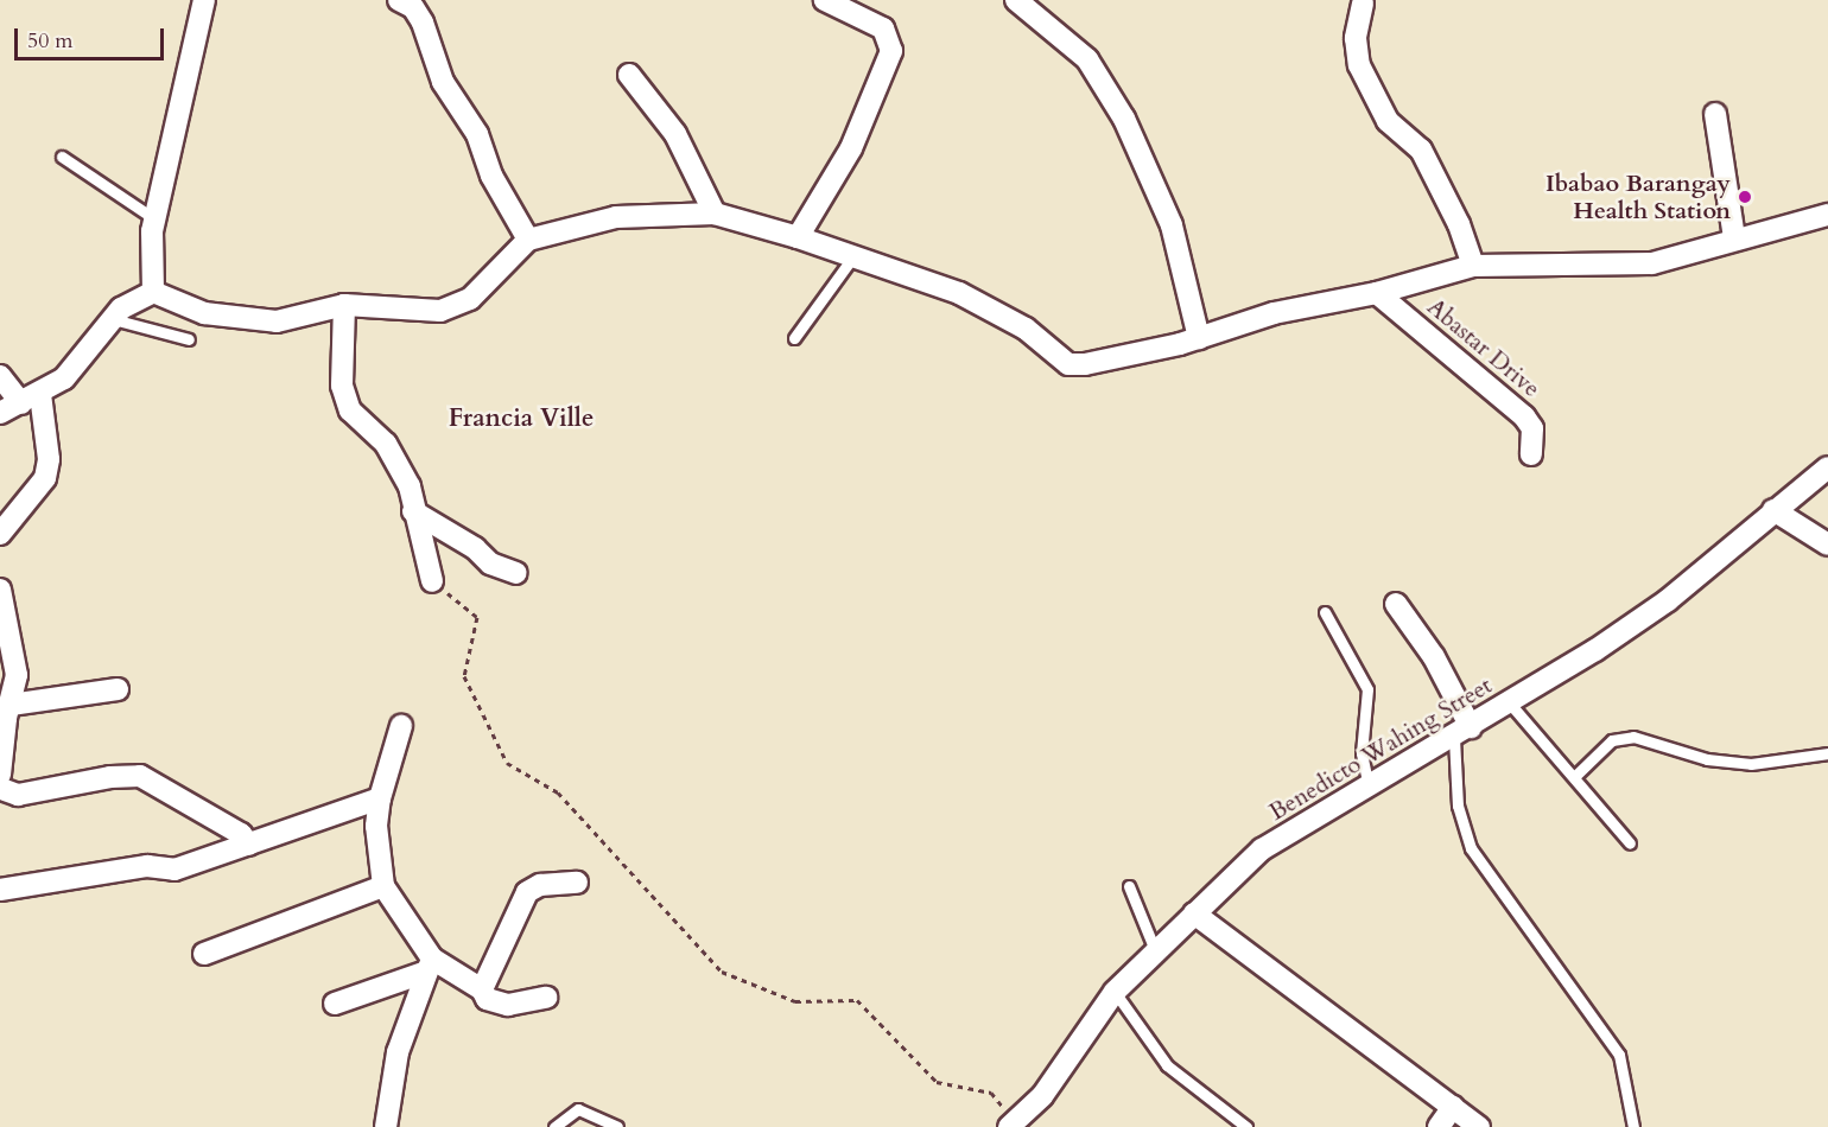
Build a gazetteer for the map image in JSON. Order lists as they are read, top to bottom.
{
  "streets": {
    "street": ["Abastar Drive", "Benedicto Wahing Street"]
  },
  "districts": ["Francia Ville"],
  "places": ["Ibabao Barangay Health Station"],
  "scale_bar": "50 m"
}
